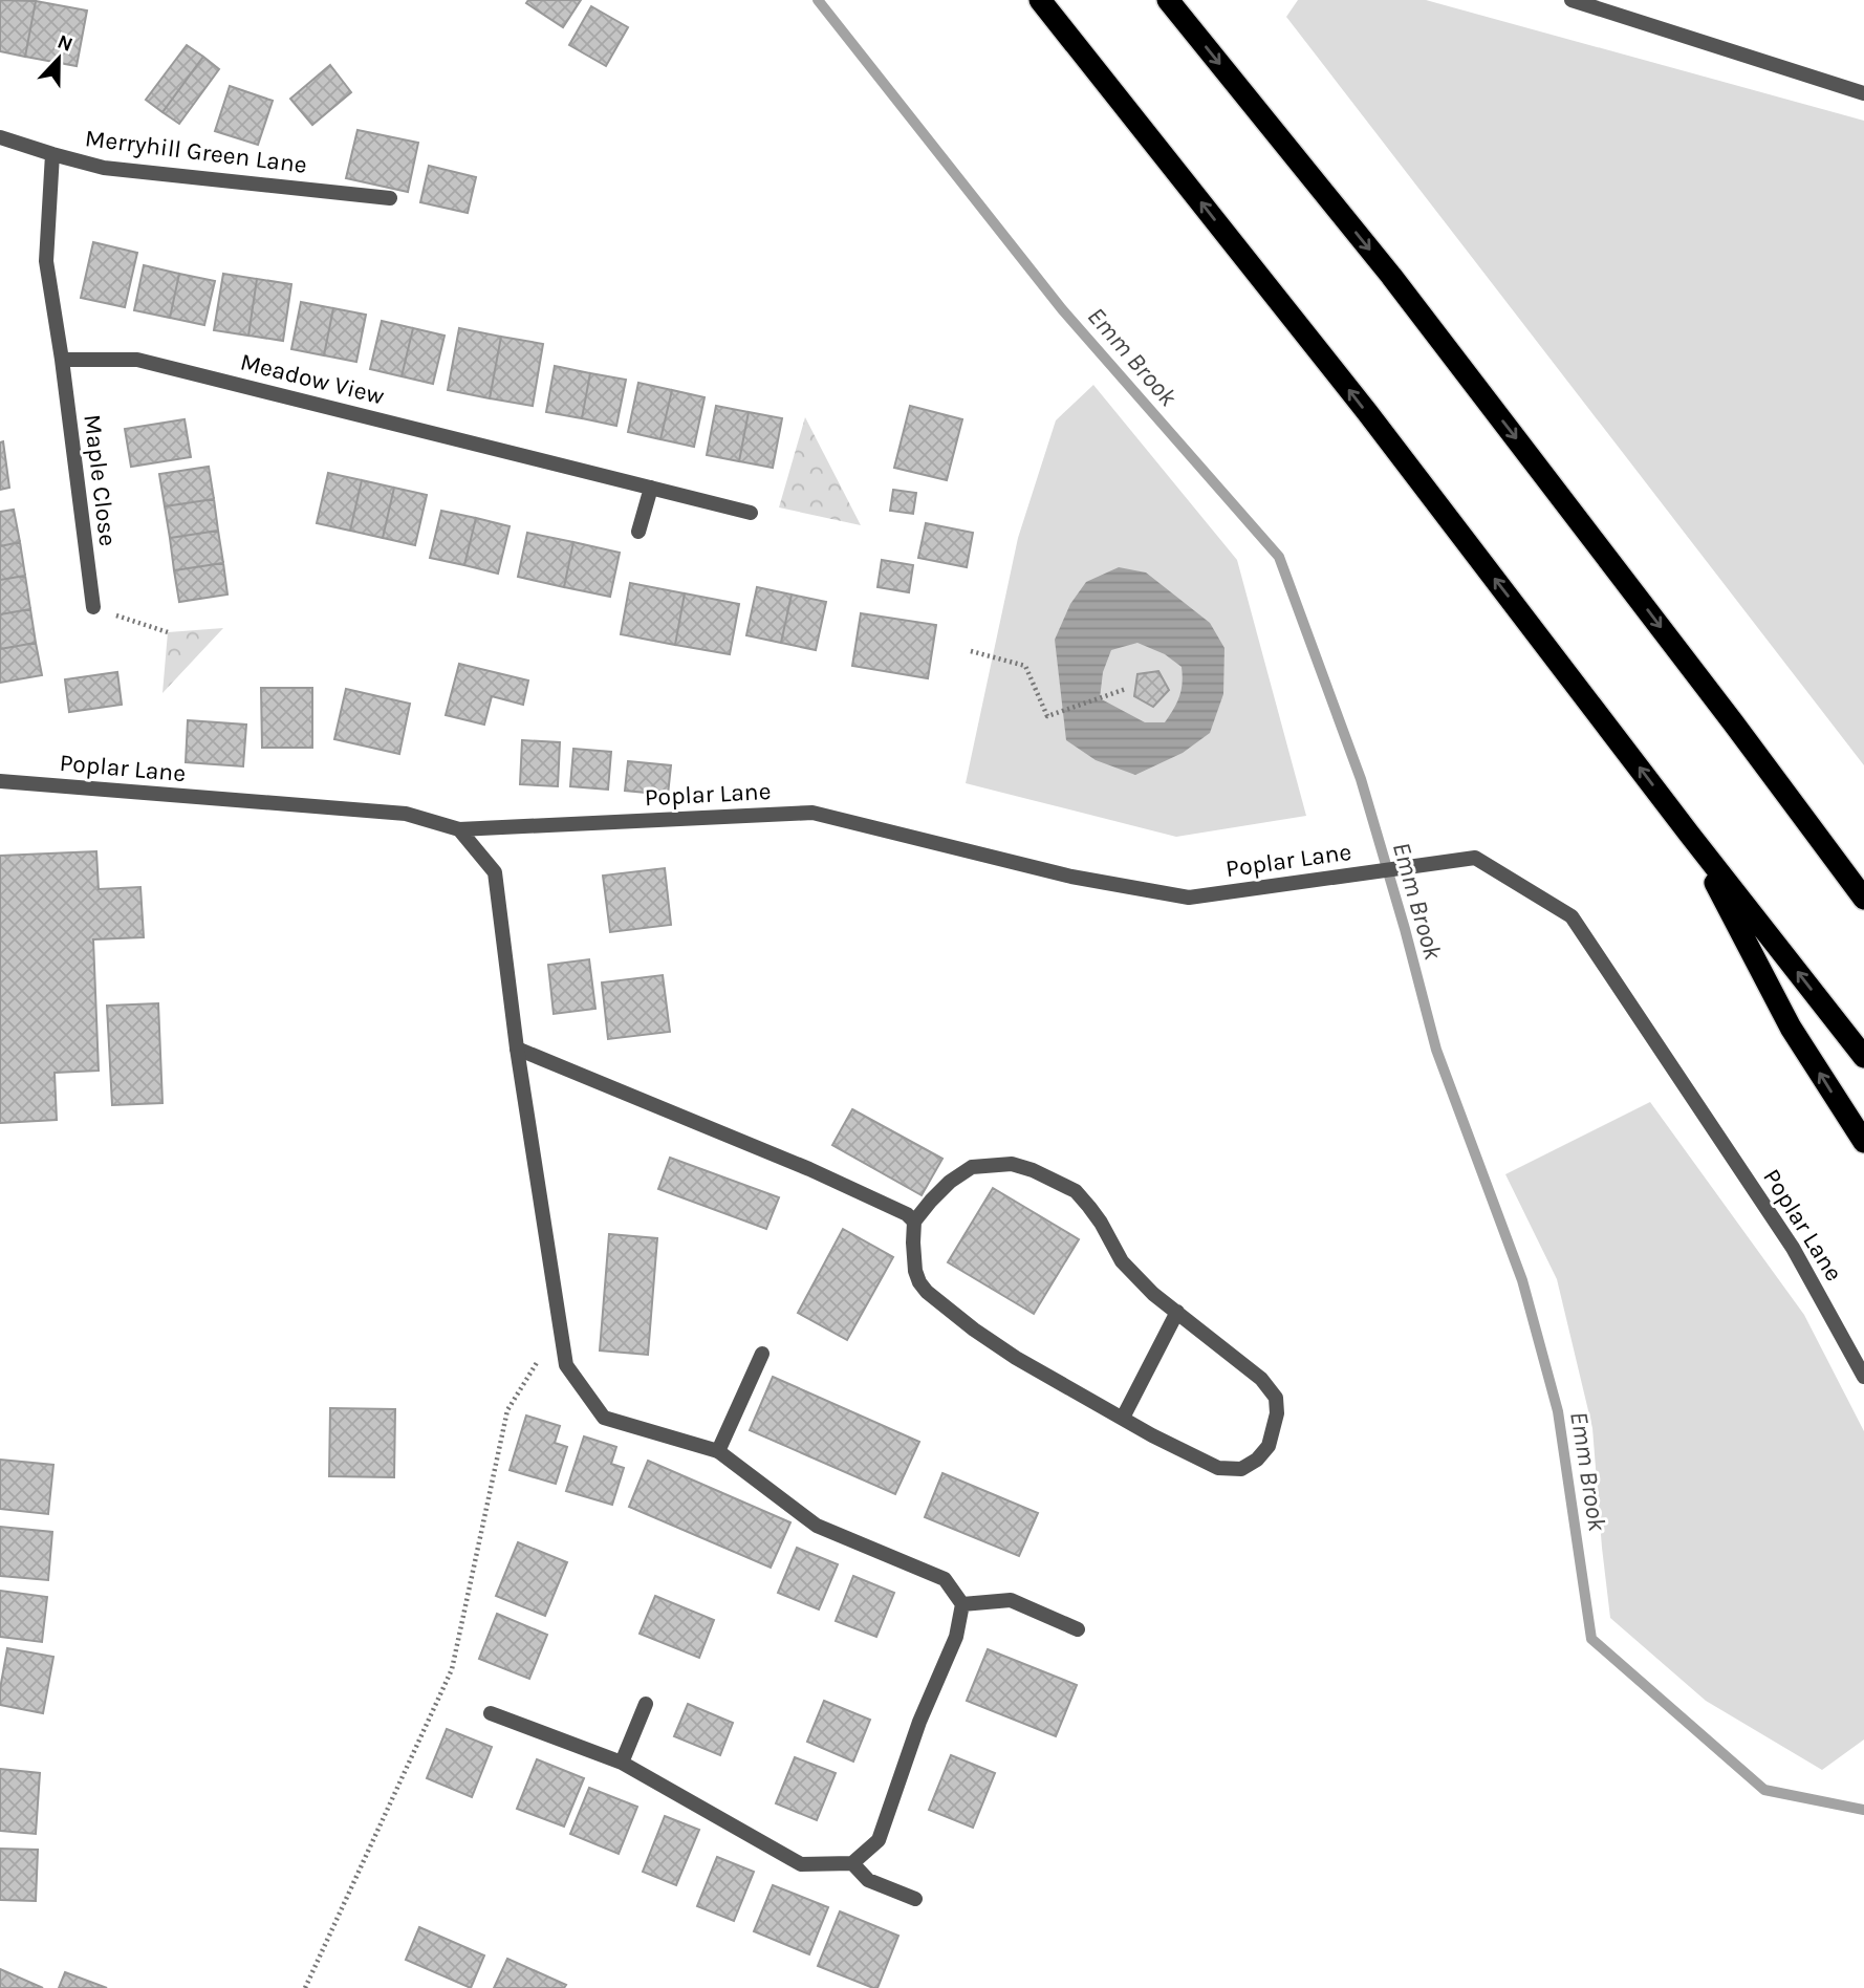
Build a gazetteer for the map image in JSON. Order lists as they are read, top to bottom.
{
  "streets": {
    "street": [
      "Merryhill Green Lane",
      "Meadow View",
      "Maple Close",
      "Poplar Lane"
    ]
  },
  "crossings": [
    ["Meadow View", "Maple Close"]
  ],
  "water": ["Emm Brook"],
  "north": "top"
}
